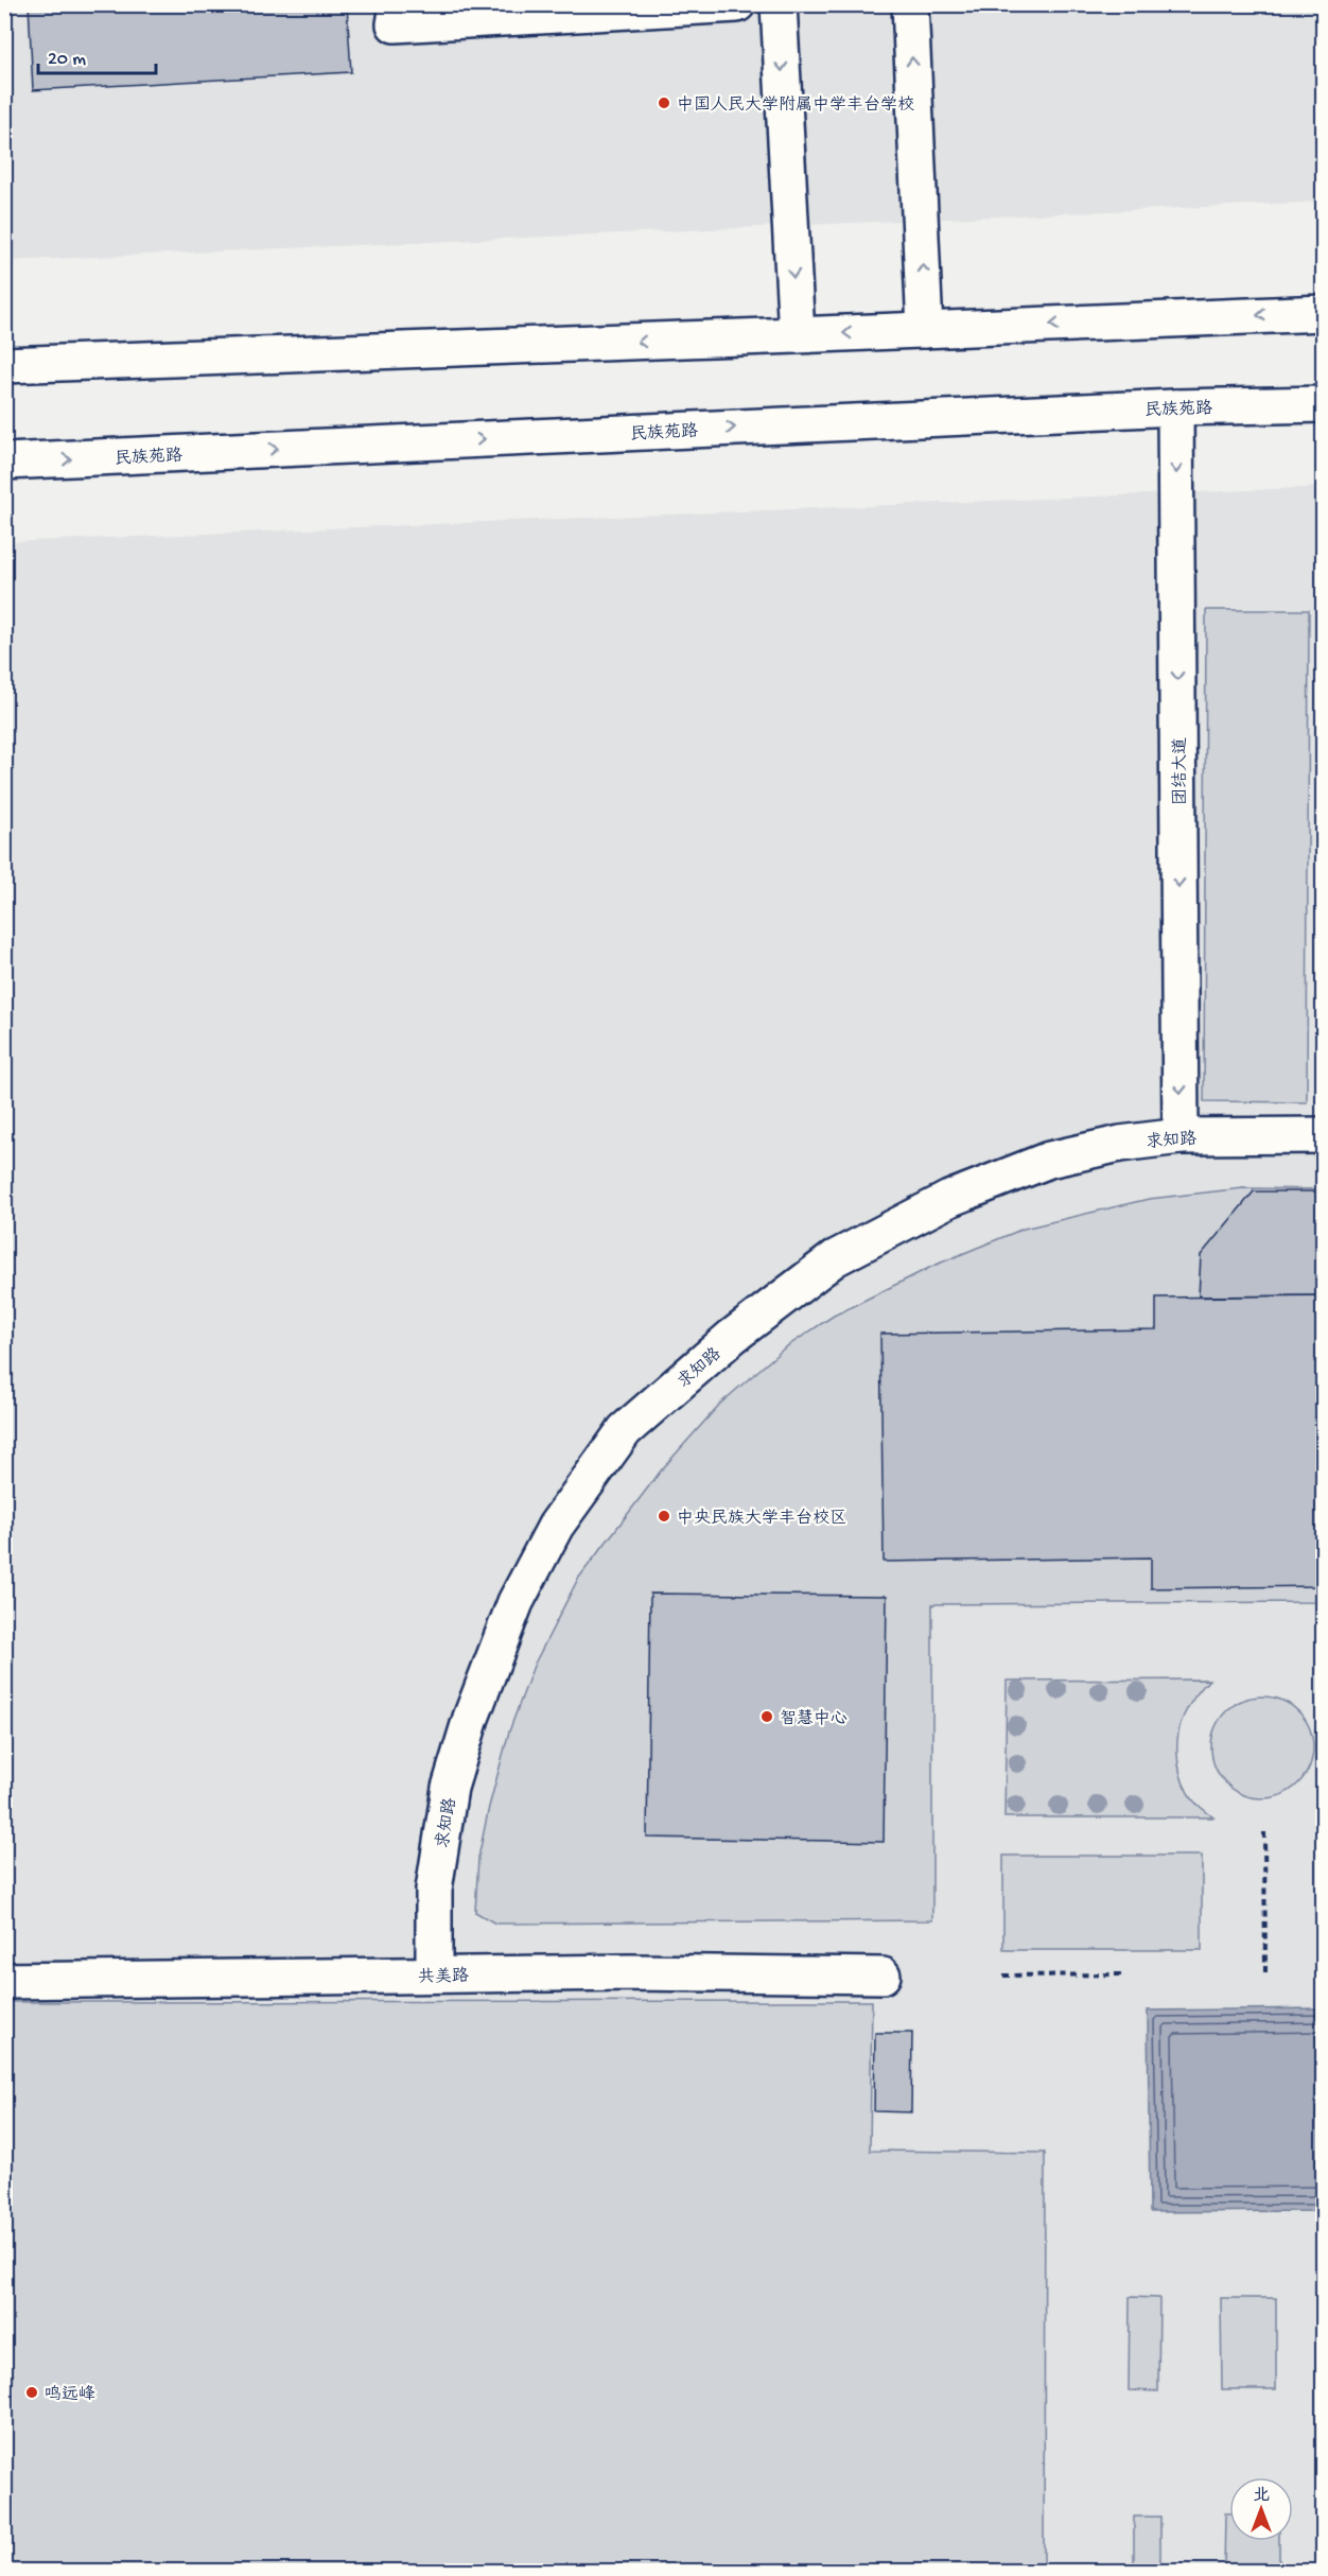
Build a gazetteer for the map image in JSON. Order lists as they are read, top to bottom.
{
  "streets": {
    "street": [
      "民族苑路",
      "团结大道",
      "求知路",
      "共美路"
    ]
  },
  "crossings": [
    ["民族苑路", "团结大道"],
    ["团结大道", "求知路"],
    ["求知路", "共美路"]
  ],
  "one_way": ["团结大道"],
  "places": [
    "中国人民大学附属中学丰台学校",
    "中央民族大学丰台校区",
    "智慧中心",
    "鸣远峰"
  ],
  "scale_bar": "20 m",
  "north": "top"
}
